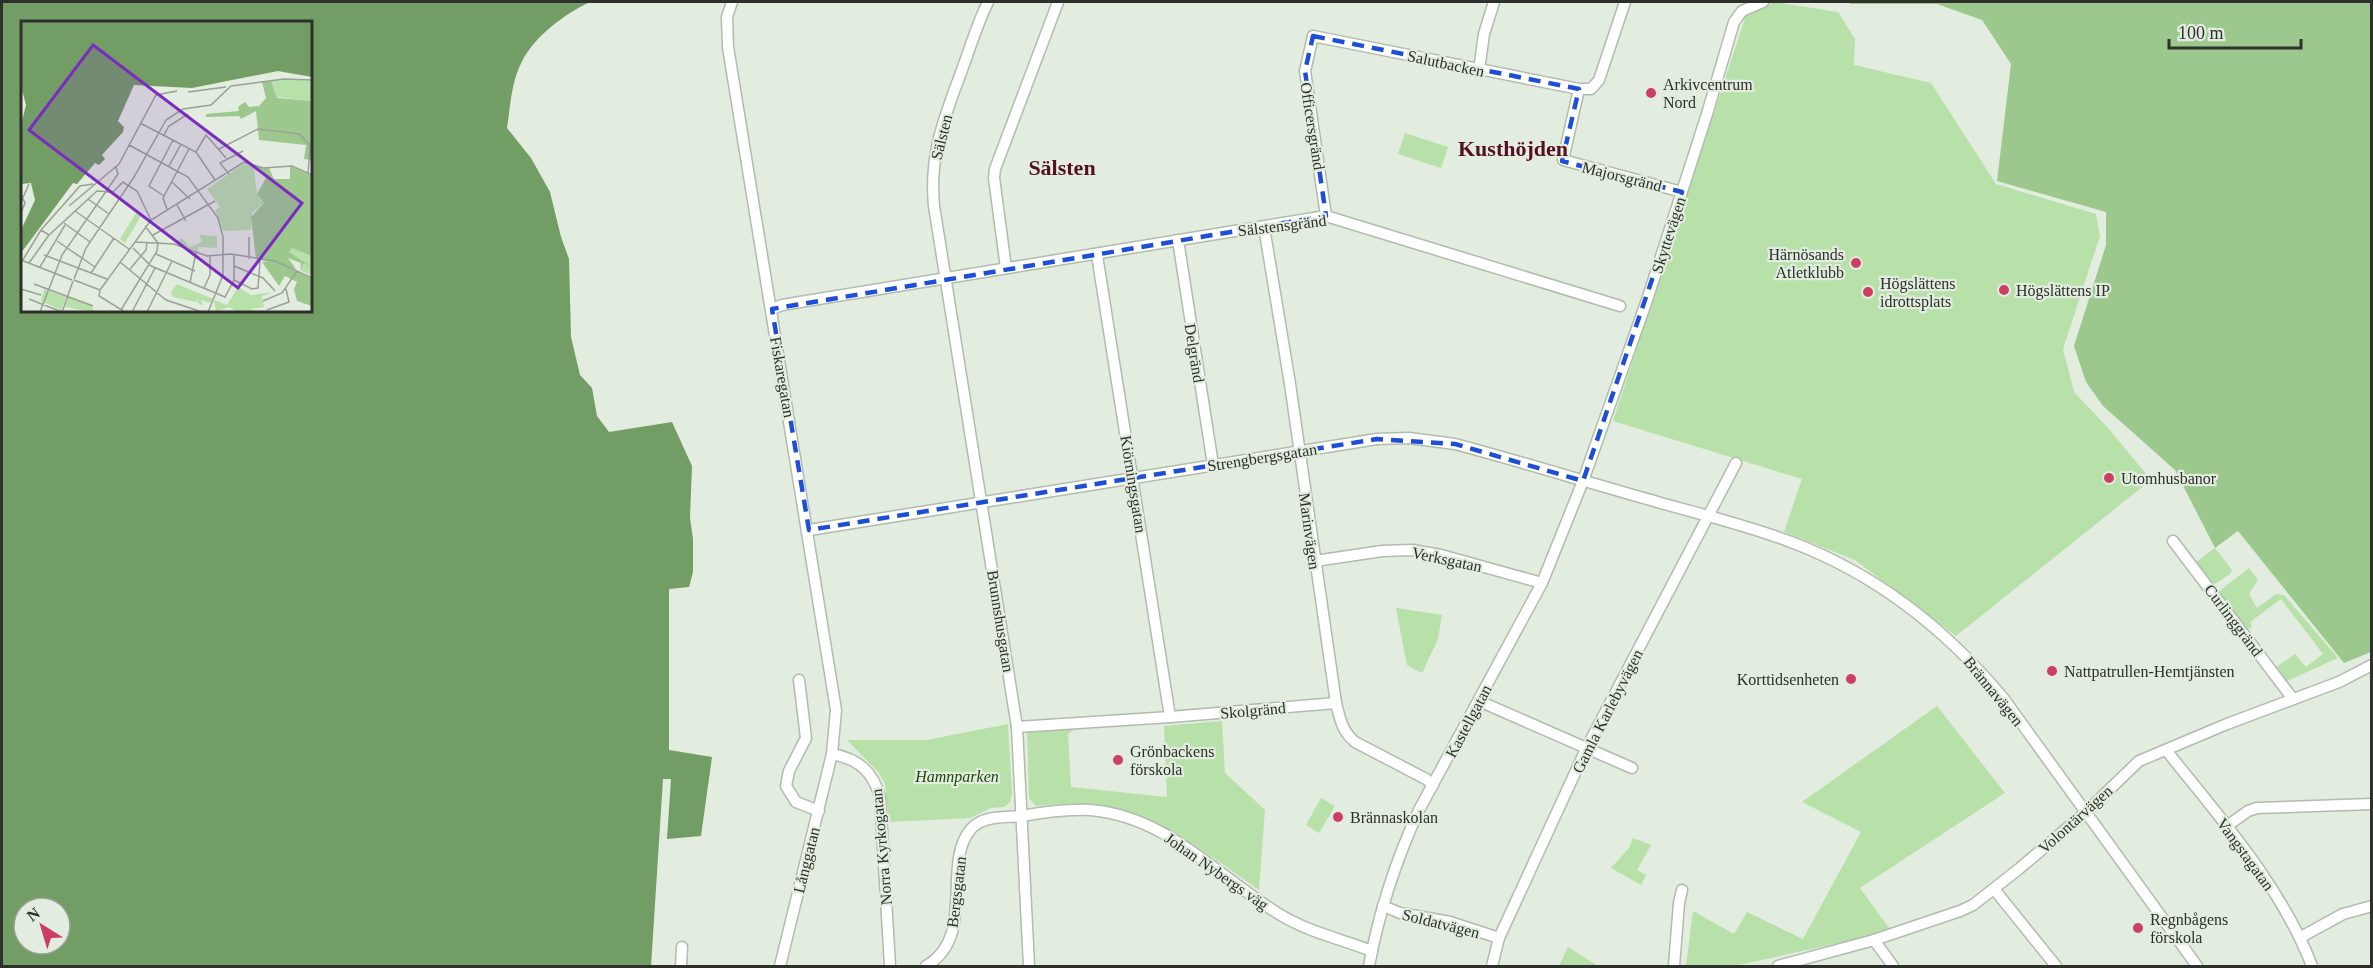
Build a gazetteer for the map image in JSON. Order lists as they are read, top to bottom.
{
  "streets": {
    "street": [
      "Salutbacken",
      "Officersgränd",
      "Sälsten",
      "Majorsgränd",
      "Sälstensgränd",
      "Skyttevägen",
      "Delgränd",
      "Fiskaregatan",
      "Strengbergsgatan",
      "Kiörningsgatan",
      "Marinvägen",
      "Verksgatan",
      "Curlinggränd",
      "Brunnshusgatan",
      "Brännavägen",
      "Skolgränd",
      "Gamla Karlebyvägen",
      "Kastellgatan",
      "Volontärvägen",
      "Norra Kyrkogatan",
      "Vangstagatan",
      "Långgatan",
      "Johan Nybergs väg",
      "Bergsgatan",
      "Soldatvägen"
    ]
  },
  "crossings": [
    ["Salutbacken", "Officersgränd"],
    ["Salutbacken", "Majorsgränd"],
    ["Officersgränd", "Sälstensgränd"],
    ["Sälsten", "Sälstensgränd"],
    ["Sälsten", "Brunnshusgatan"],
    ["Majorsgränd", "Skyttevägen"],
    ["Sälstensgränd", "Delgränd"],
    ["Sälstensgränd", "Fiskaregatan"],
    ["Sälstensgränd", "Kiörningsgatan"],
    ["Sälstensgränd", "Marinvägen"],
    ["Sälstensgränd", "Brunnshusgatan"],
    ["Skyttevägen", "Strengbergsgatan"],
    ["Skyttevägen", "Kastellgatan"],
    ["Delgränd", "Strengbergsgatan"],
    ["Fiskaregatan", "Strengbergsgatan"],
    ["Fiskaregatan", "Norra Kyrkogatan"],
    ["Fiskaregatan", "Långgatan"],
    ["Strengbergsgatan", "Kiörningsgatan"],
    ["Strengbergsgatan", "Marinvägen"],
    ["Strengbergsgatan", "Brunnshusgatan"],
    ["Strengbergsgatan", "Brännavägen"],
    ["Strengbergsgatan", "Gamla Karlebyvägen"],
    ["Strengbergsgatan", "Kastellgatan"],
    ["Kiörningsgatan", "Skolgränd"],
    ["Marinvägen", "Verksgatan"],
    ["Marinvägen", "Skolgränd"],
    ["Marinvägen", "Kastellgatan"],
    ["Verksgatan", "Kastellgatan"],
    ["Curlinggränd", "Volontärvägen"],
    ["Brunnshusgatan", "Skolgränd"],
    ["Brunnshusgatan", "Johan Nybergs väg"],
    ["Brunnshusgatan", "Bergsgatan"],
    ["Brännavägen", "Gamla Karlebyvägen"],
    ["Brännavägen", "Volontärvägen"],
    ["Gamla Karlebyvägen", "Soldatvägen"],
    ["Kastellgatan", "Johan Nybergs väg"],
    ["Kastellgatan", "Soldatvägen"],
    ["Volontärvägen", "Vangstagatan"],
    ["Norra Kyrkogatan", "Långgatan"],
    ["Johan Nybergs väg", "Bergsgatan"]
  ],
  "districts": ["Kusthöjden", "Sälsten"],
  "parks": ["Hamnparken"],
  "places": [
    "Arkivcentrum Nord",
    "Härnösands Atletklubb",
    "Högslättens IP",
    "Högslättens idrottsplats",
    "Utomhusbanor",
    "Nattpatrullen-Hemtjänsten",
    "Korttidsenheten",
    "Grönbackens förskola",
    "Brännaskolan",
    "Regnbågens förskola"
  ],
  "scale_bar": "100 m",
  "north": "top left"
}
